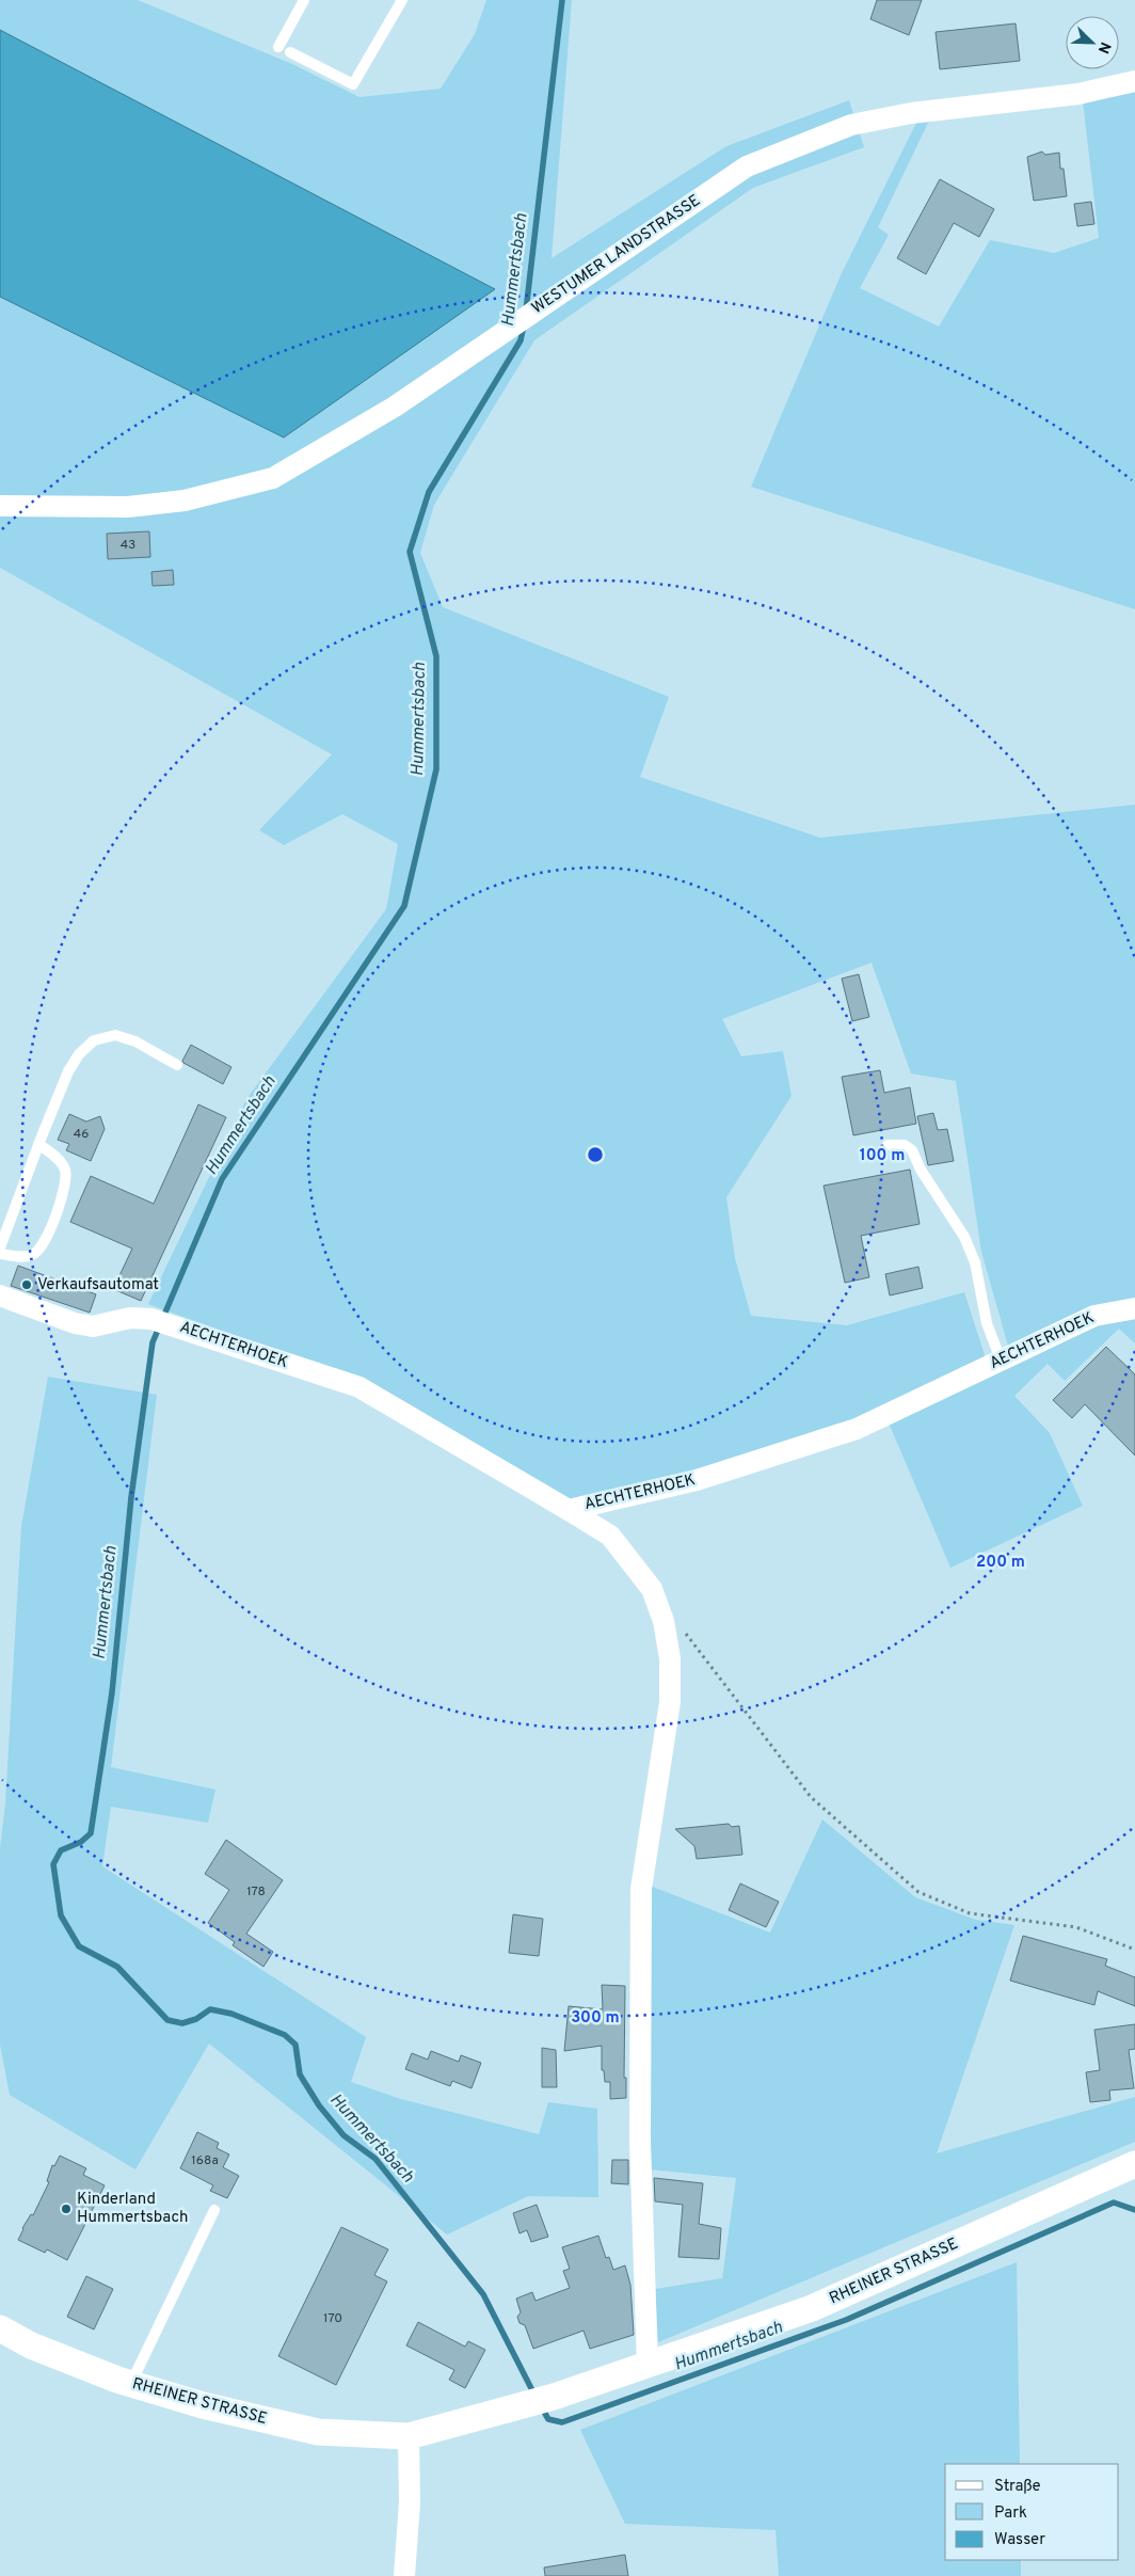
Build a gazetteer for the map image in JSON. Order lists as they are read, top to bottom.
{
  "streets": {
    "street": ["WESTUMER LANDSTRASSE", "AECHTERHOEK", "RHEINER STRASSE"]
  },
  "water": ["Hummertsbach"],
  "places": ["Verkaufsautomat", "Kinderland Hummertsbach"],
  "house_numbers": [
    "43",
    "46",
    "178",
    "168a",
    "170"
  ],
  "legend": ["Straße", "Park", "Wasser"],
  "north": "bottom right",
  "rings": ["100 m", "200 m", "300 m"]
}
